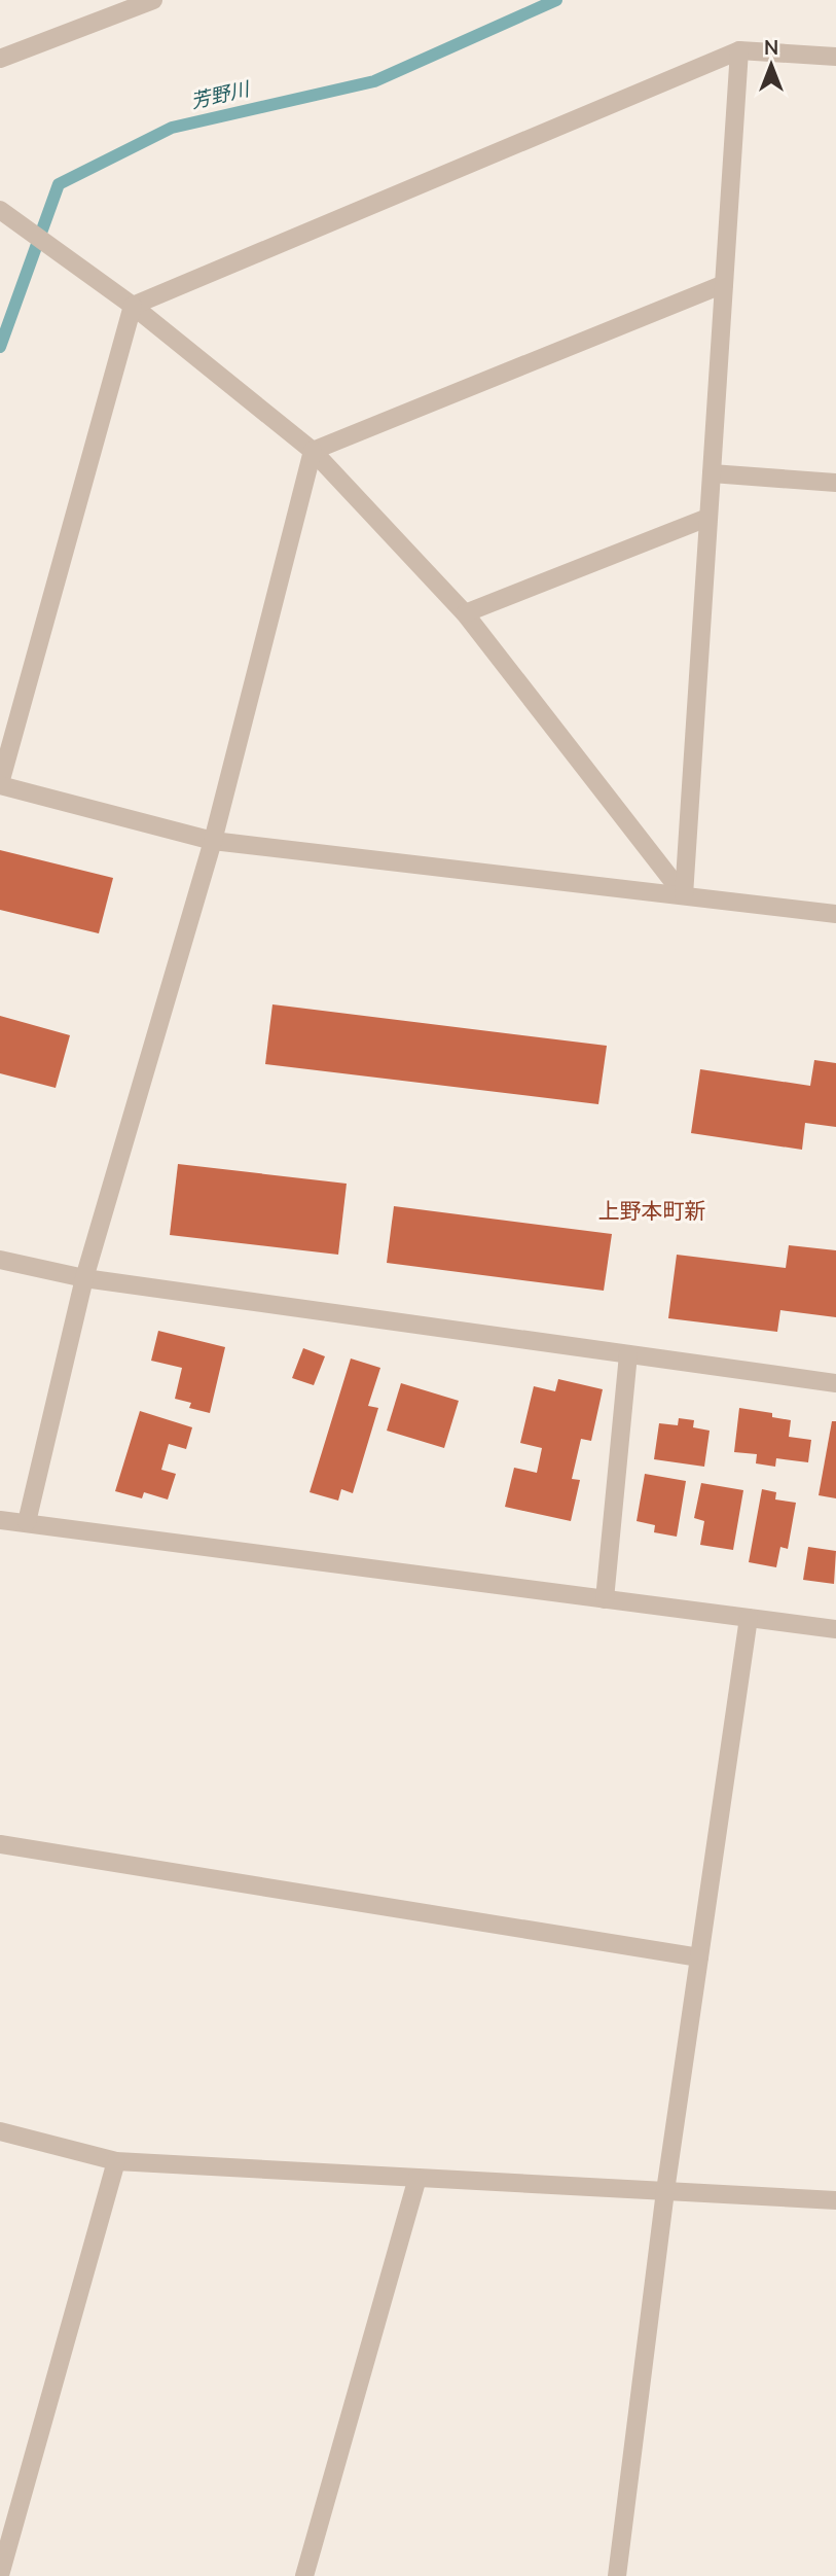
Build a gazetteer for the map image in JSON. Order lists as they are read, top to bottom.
{
  "districts": ["上野本町新"],
  "water": ["芳野川"],
  "north": "top"
}
